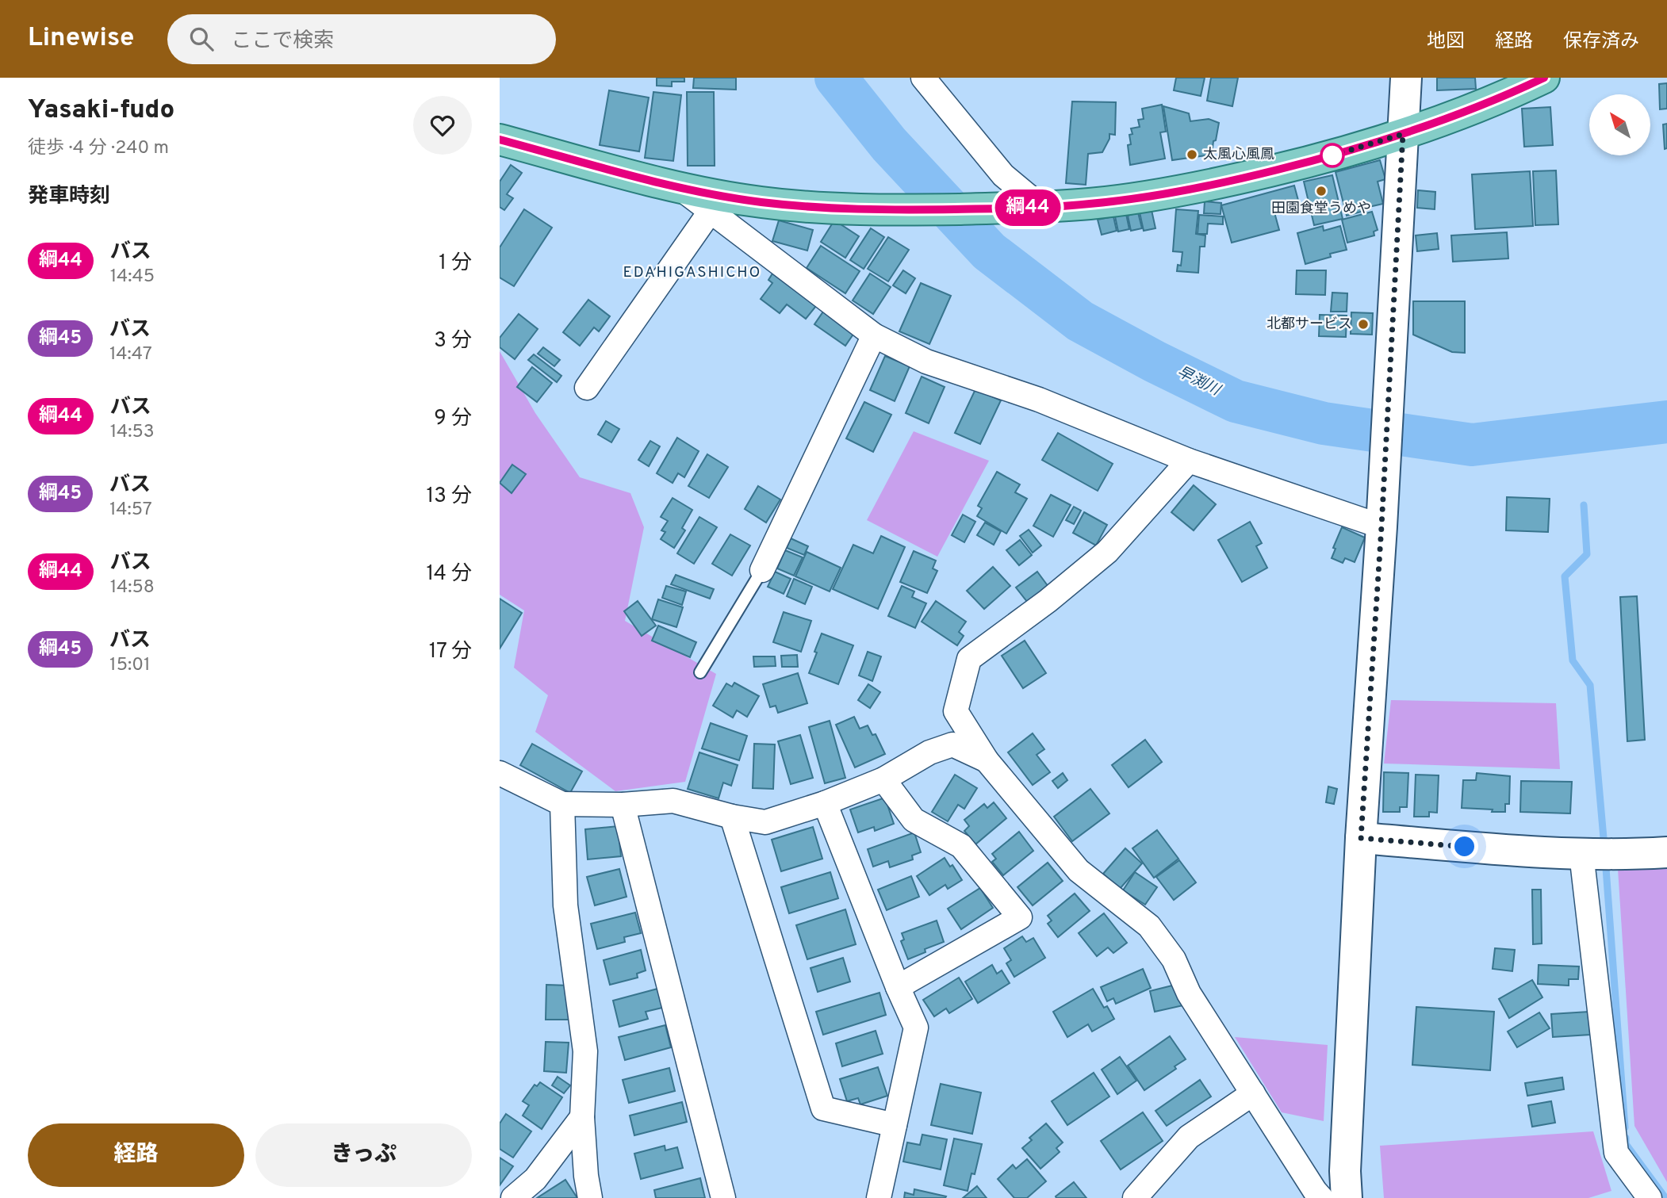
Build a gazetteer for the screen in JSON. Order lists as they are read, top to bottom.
{
  "districts": ["EDAHIGASHICHO"],
  "water": ["早渕川"],
  "places": ["太風心風鳳", "田園食堂うめや", "北都サービス"],
  "lines": ["bus line 綱44"],
  "north": "top left",
  "page": {
    "header": "Linewise",
    "search": "ここで検索",
    "nav": ["地図", "経路", "保存済み"],
    "heading": [
      ["Yasaki-fudo", "徒歩 · 4 分 · 240 m"],
      "発車時刻"
    ],
    "on_map": "綱44",
    "list": [
      {
        "mark": "綱44",
        "name": "バス",
        "note": "14:45",
        "value": "1 分"
      },
      {
        "mark": "綱45",
        "name": "バス",
        "note": "14:47",
        "value": "3 分"
      },
      {
        "mark": "綱44",
        "name": "バス",
        "note": "14:53",
        "value": "9 分"
      },
      {
        "mark": "綱45",
        "name": "バス",
        "note": "14:57",
        "value": "13 分"
      },
      {
        "mark": "綱44",
        "name": "バス",
        "note": "14:58",
        "value": "14 分"
      },
      {
        "mark": "綱45",
        "name": "バス",
        "note": "15:01",
        "value": "17 分"
      }
    ],
    "buttons": ["経路", "きっぷ"]
  }
}
